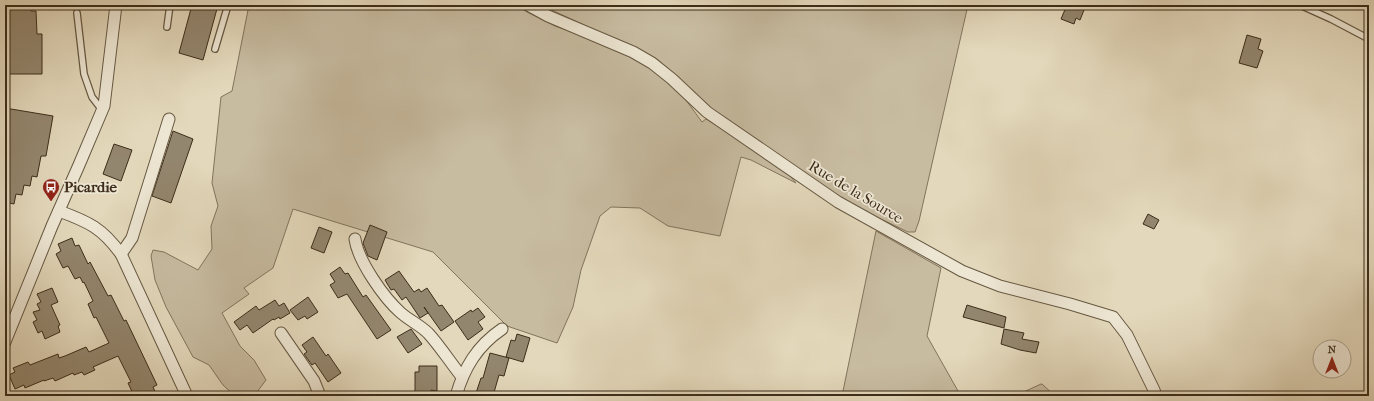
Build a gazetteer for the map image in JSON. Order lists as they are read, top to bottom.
{
  "streets": {
    "street": ["Rue de la Source"]
  },
  "places": {
    "bus stop": ["Picardie"]
  },
  "north": "top"
}
